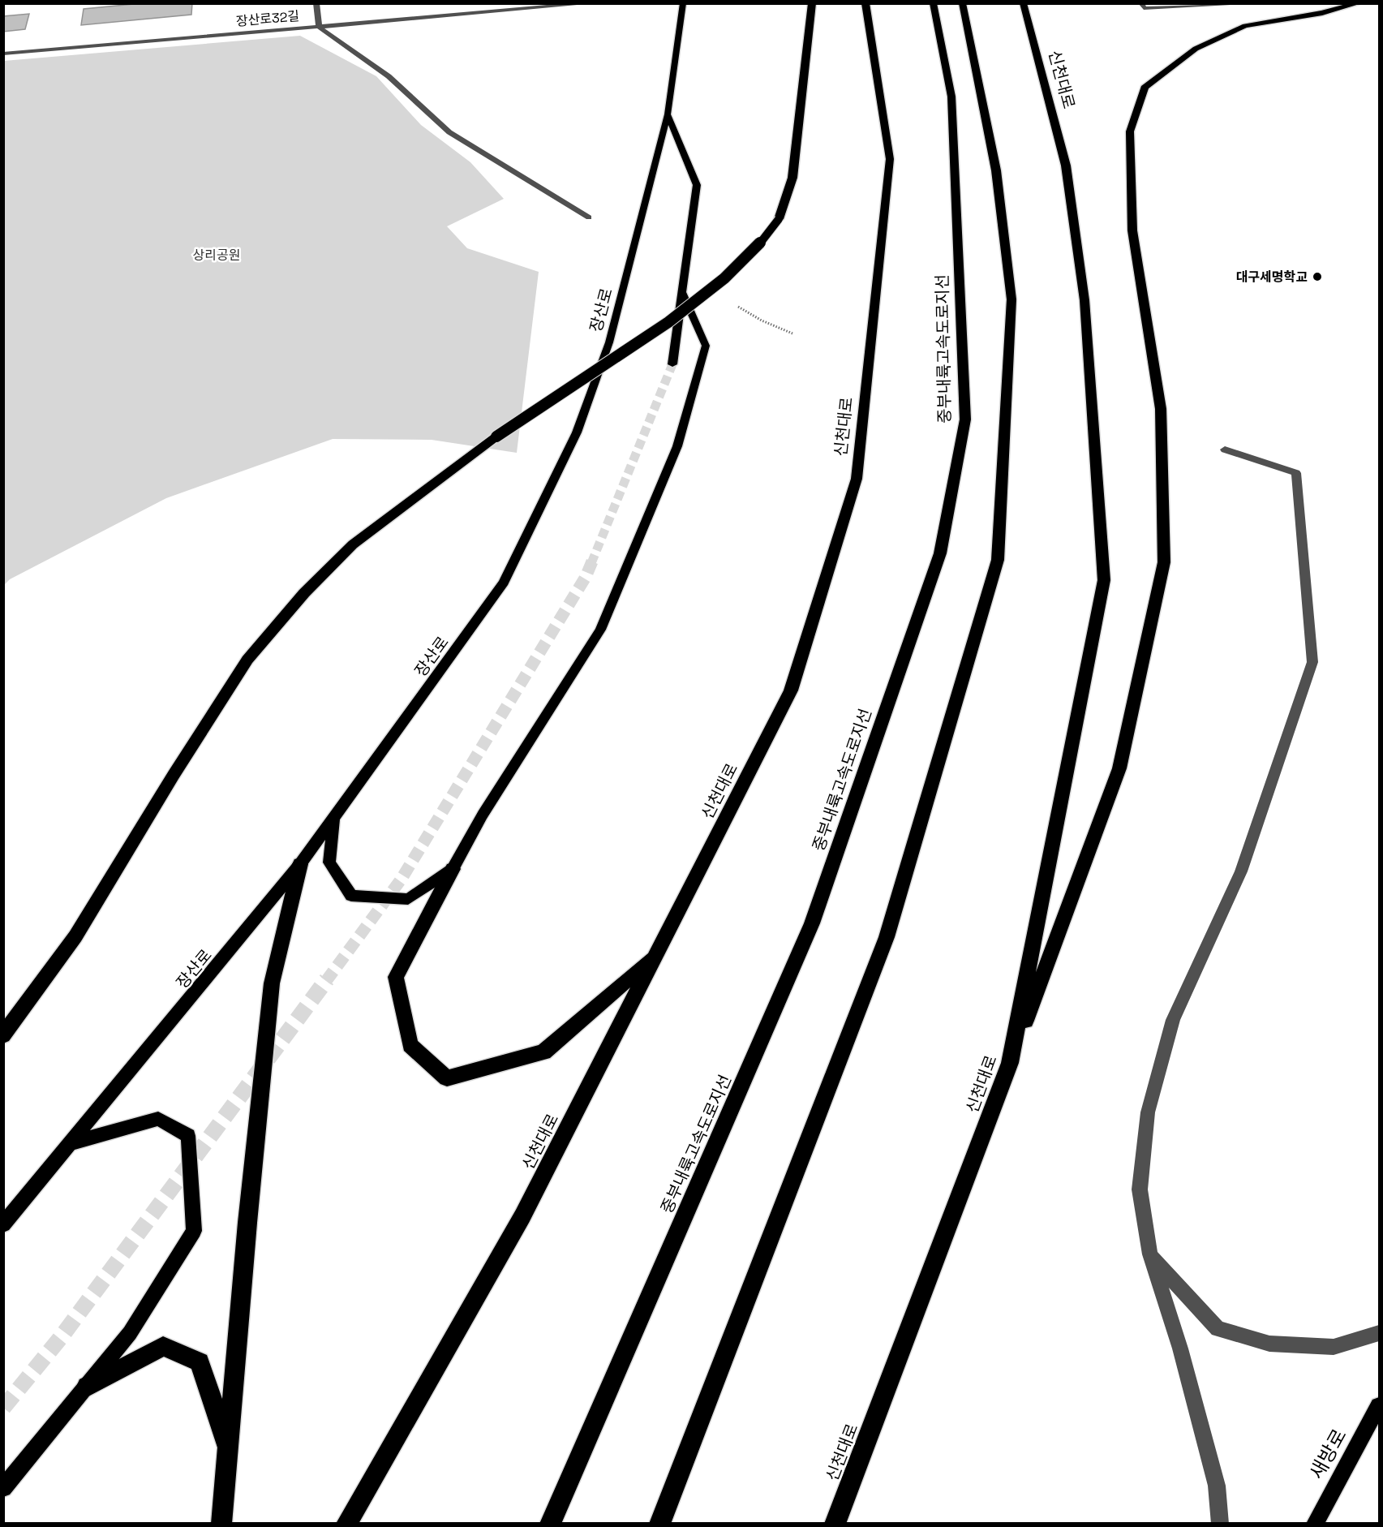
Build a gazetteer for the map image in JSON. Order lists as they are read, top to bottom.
{
  "streets": {
    "highway": ["신천대로", "중부내륙고속도로지선"],
    "main road": ["장산로", "새방로"],
    "street": ["장산로32길"]
  },
  "parks": ["상리공원"],
  "places": ["대구세명학교"]
}
